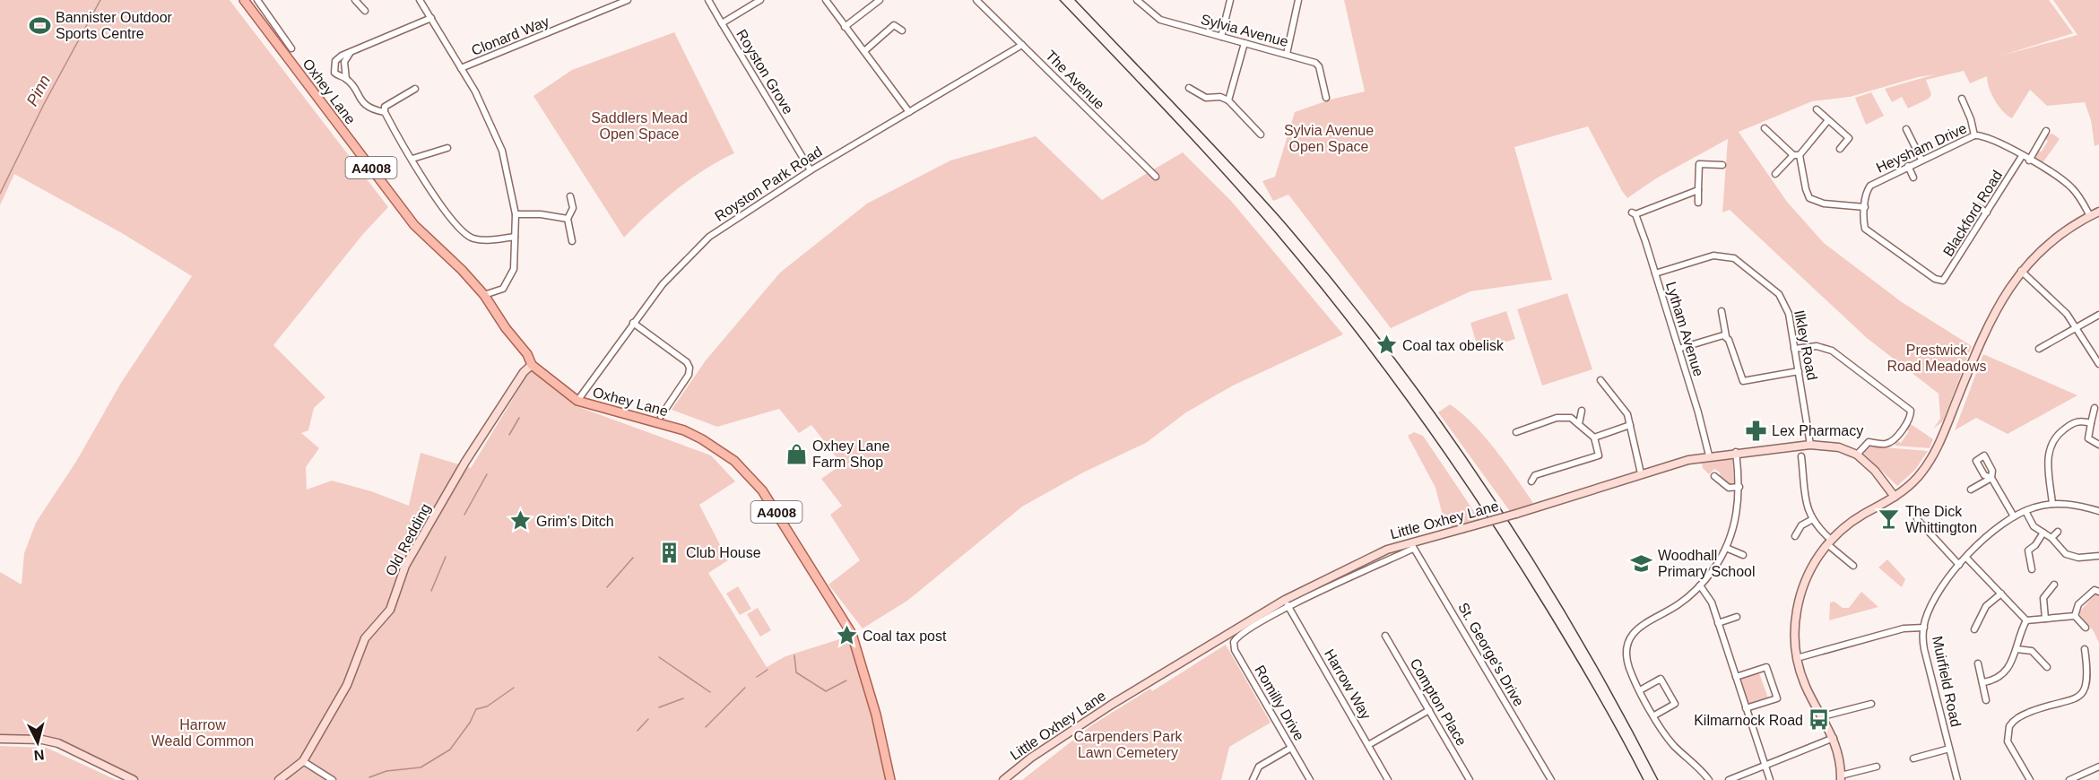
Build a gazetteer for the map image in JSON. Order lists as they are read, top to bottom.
{
  "streets": {
    "main road": [
      "Oxhey Lane",
      "A4008",
      "Little Oxhey Lane",
      "Old Redding"
    ],
    "street": [
      "Sylvia Avenue",
      "Clonard Way",
      "Royston Grove",
      "The Avenue",
      "Heysham Drive",
      "Royston Park Road",
      "Blackford Road",
      "Lytham Avenue",
      "Ilkley Road",
      "St. George's Drive",
      "Muirfield Road",
      "Harrow Way",
      "Compton Place",
      "Romilly Drive"
    ]
  },
  "crossings": [
    ["Royston Grove", "Royston Park Road"],
    ["The Avenue", "Royston Park Road"],
    ["Oxhey Lane", "Royston Park Road"],
    ["Oxhey Lane", "Old Redding"],
    ["Heysham Drive", "Blackford Road"],
    ["Lytham Avenue", "Ilkley Road"],
    ["Lytham Avenue", "Little Oxhey Lane"],
    ["Ilkley Road", "Little Oxhey Lane"],
    ["Little Oxhey Lane", "St. George's Drive"],
    ["Little Oxhey Lane", "Harrow Way"],
    ["Little Oxhey Lane", "Romilly Drive"]
  ],
  "water": ["Pinn"],
  "parks": [
    "Saddlers Mead Open Space",
    "Sylvia Avenue Open Space",
    "Prestwick Road Meadows",
    "Harrow Weald Common",
    "Carpenders Park Lawn Cemetery"
  ],
  "places": {
    "sports": ["Bannister Outdoor Sports Centre"],
    "place": ["Coal tax obelisk", "Grim's Ditch", "Coal tax post"],
    "pharmacy": ["Lex Pharmacy"],
    "shop": ["Oxhey Lane Farm Shop"],
    "bar": ["The Dick Whittington"],
    "building": ["Club House"],
    "school or university": ["Woodhall Primary School"],
    "bus stop": ["Kilmarnock Road"]
  },
  "north": "bottom"
}
